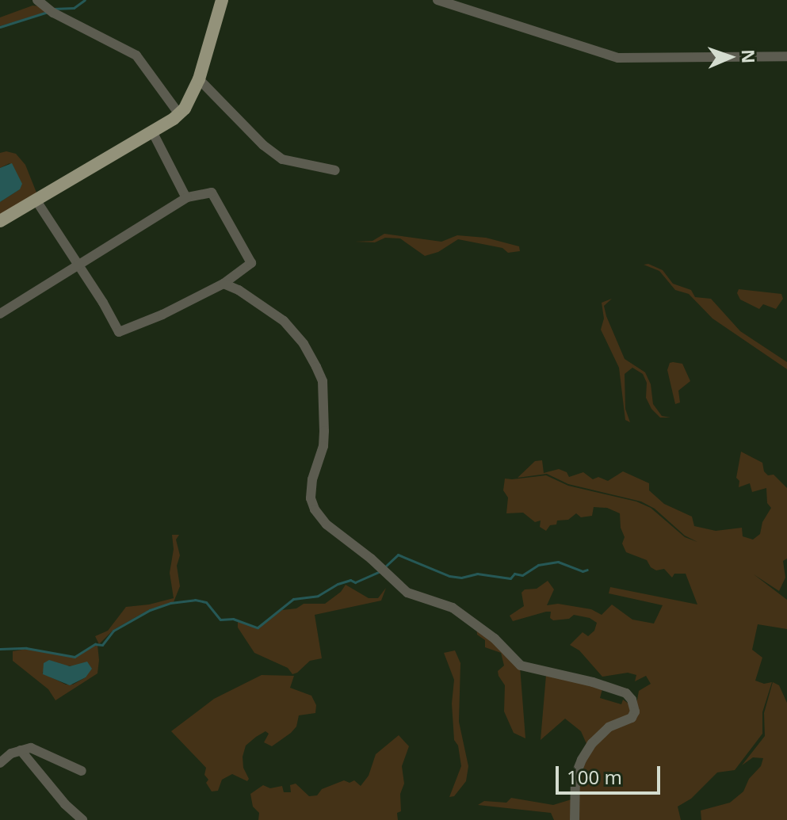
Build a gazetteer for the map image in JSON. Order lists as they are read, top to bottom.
{
  "scale_bar": "100 m",
  "north": "right"
}
